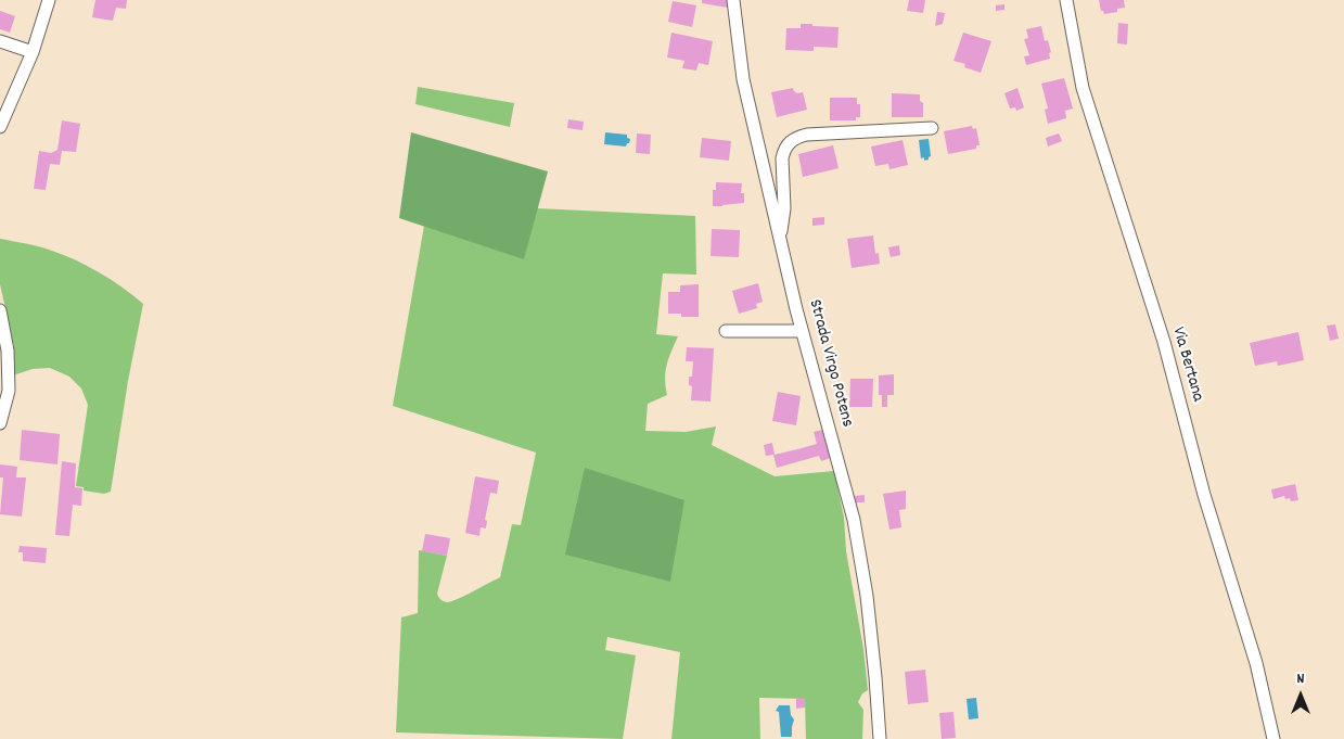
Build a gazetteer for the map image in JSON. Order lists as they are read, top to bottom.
{
  "streets": {
    "street": ["Strada Virgo Potens", "Via Bertana"]
  },
  "north": "top"
}
